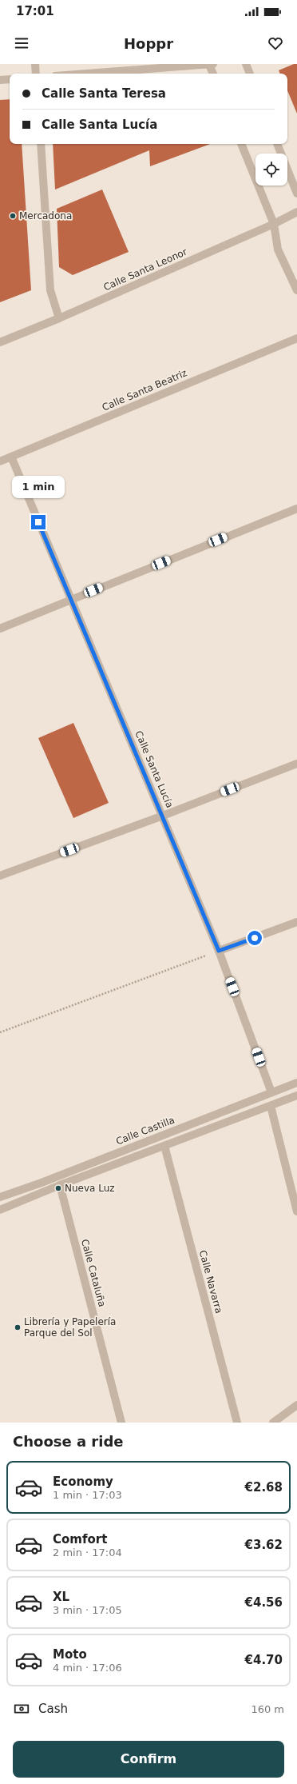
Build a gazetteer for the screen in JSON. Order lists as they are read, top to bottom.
{
  "streets": {
    "street": [
      "Calle Santa Leonor",
      "Calle Santa Beatriz",
      "Calle Santa Lucía",
      "Calle Castilla",
      "Calle Cataluña",
      "Calle Navarra"
    ]
  },
  "crossings": [
    ["Calle Santa Beatriz", "Calle Santa Lucía"],
    ["Calle Santa Lucía", "Calle Castilla"]
  ],
  "places": ["Mercadona", "Nueva Luz", "Librería y Papelería Parque del Sol"],
  "page": {
    "status": "17:01",
    "header": "Hoppr",
    "banner": ["Calle Santa Teresa", "Calle Santa Lucía"],
    "bubble": "1 min",
    "heading": "Choose a ride",
    "list": [
      {
        "name": "Economy",
        "note": "1 min · 17:03",
        "value": "€2.68"
      },
      {
        "name": "Comfort",
        "note": "2 min · 17:04",
        "value": "€3.62"
      },
      {
        "name": "XL",
        "note": "3 min · 17:05",
        "value": "€4.56"
      },
      {
        "name": "Moto",
        "note": "4 min · 17:06",
        "value": "€4.70"
      }
    ],
    "pay": ["Cash", "160 m"],
    "buttons": "Confirm"
  }
}
